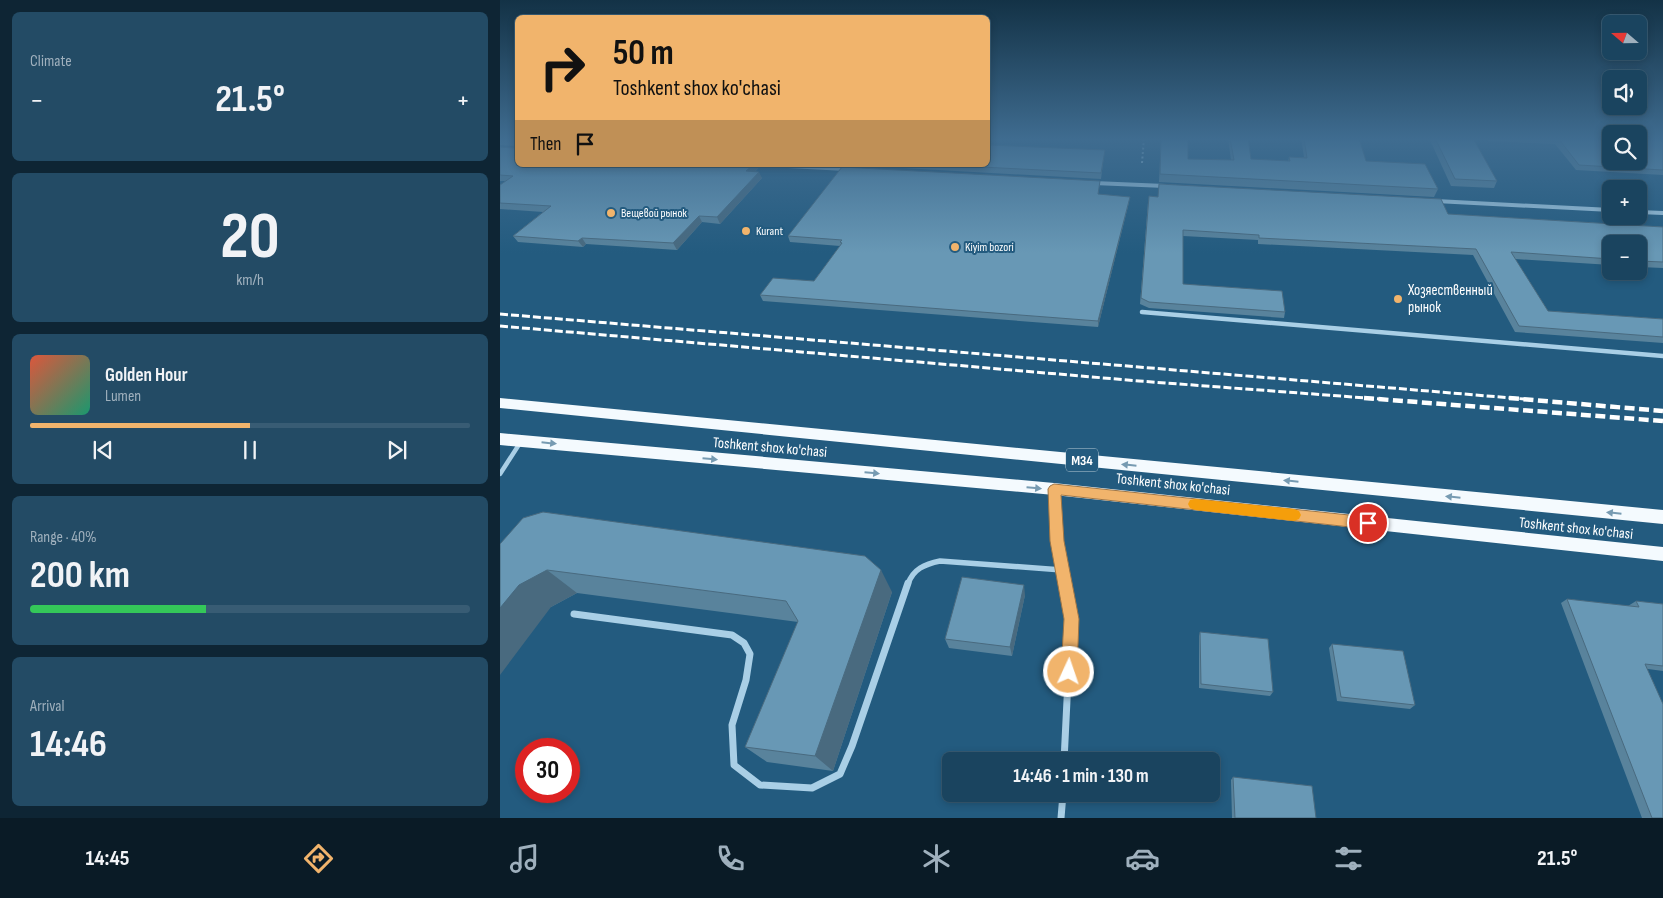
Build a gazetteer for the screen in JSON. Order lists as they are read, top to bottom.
{
  "streets": {
    "highway": ["Toshkent shox ko'chasi", "M34"]
  },
  "places": [
    "Вещевой рынок",
    "Kurant",
    "Kiyim bozori",
    "Хозяественный рынок"
  ],
  "north": "left",
  "page": {
    "tile": [
      "Climate",
      ["20", "km/h"],
      ["Range · 40%", "200 km"],
      ["Arrival", "14:46"]
    ],
    "map_buttons": ["+", "−"],
    "turn": ["50 m", "Toshkent shox ko'chasi"],
    "heat": ["−", "21.5°", "+"],
    "then": "Then",
    "song": ["Golden Hour", "Lumen"],
    "limit": "30",
    "trip": "14:46 · 1 min · 130 m",
    "tabs": ["14:45", "21.5°"]
  }
}
